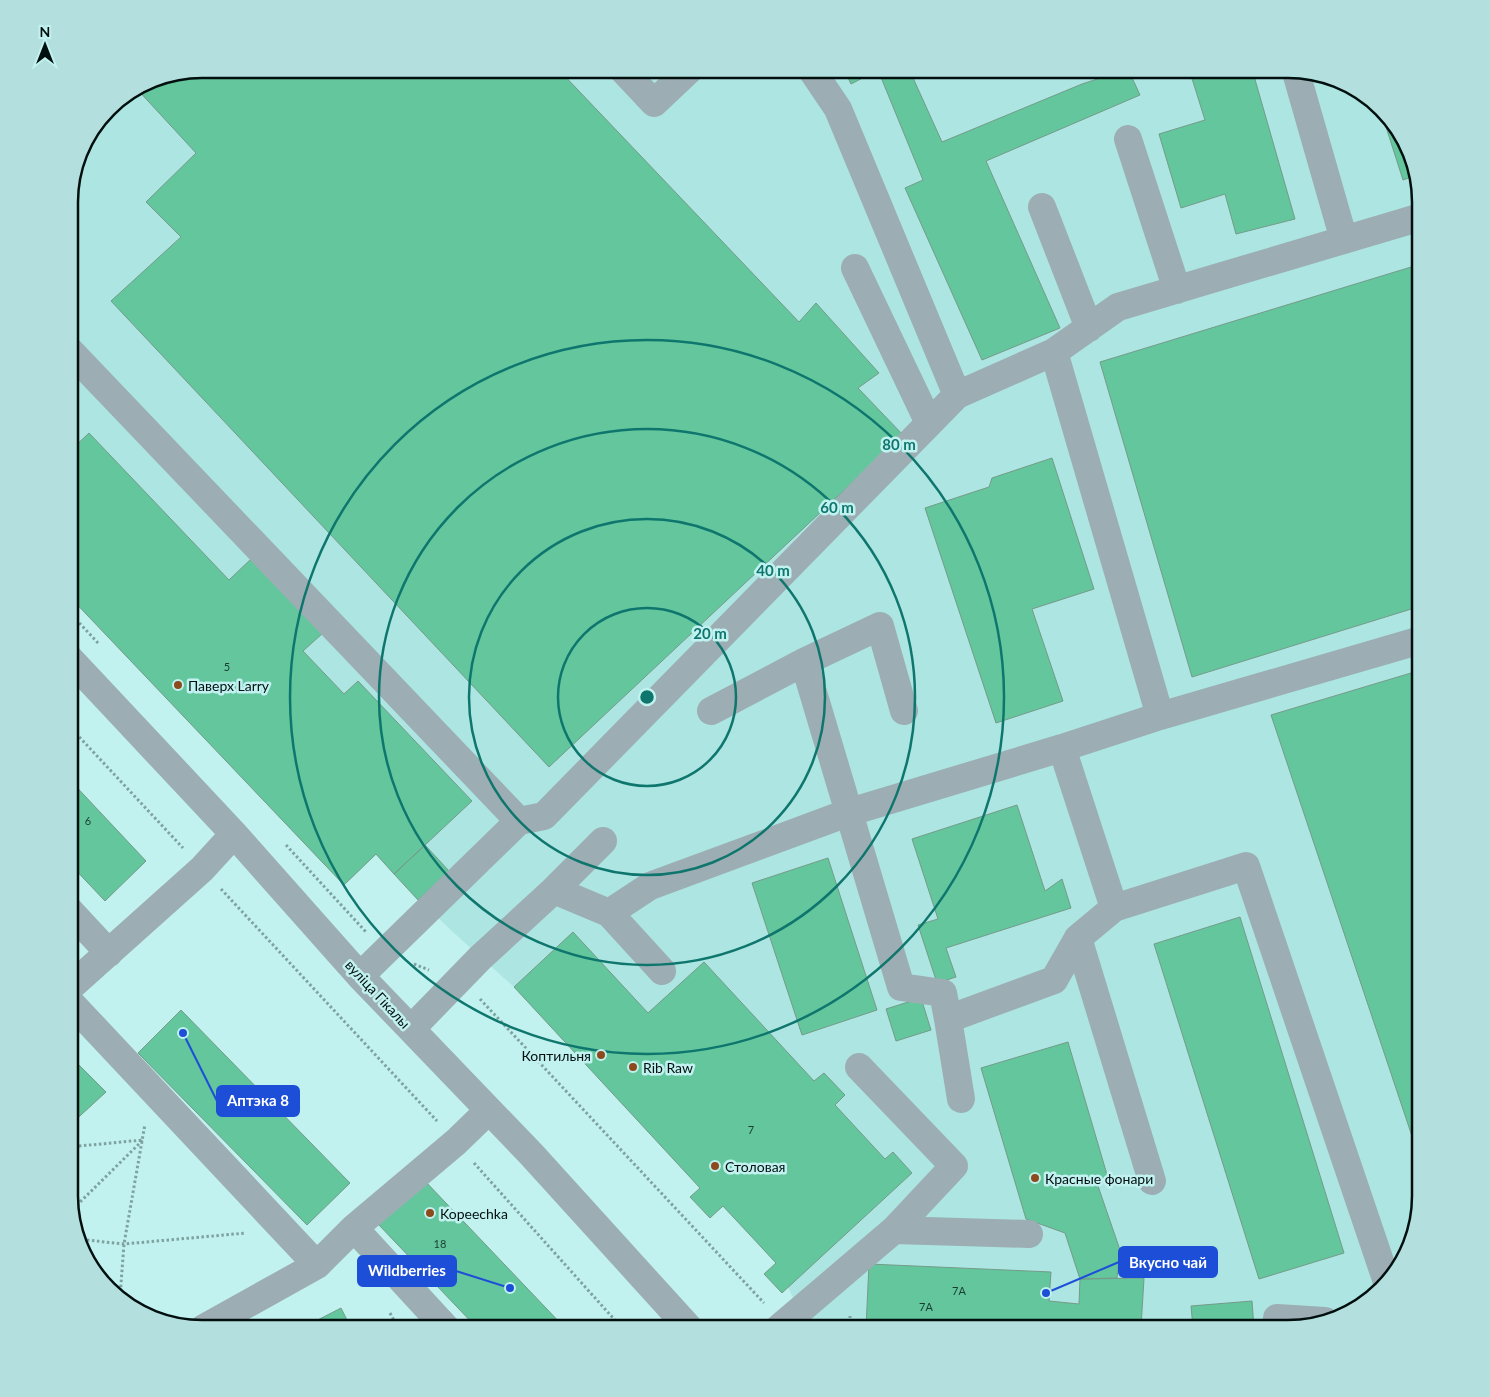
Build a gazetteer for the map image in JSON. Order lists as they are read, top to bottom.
{
  "streets": {
    "street": ["вуліца Гікалы"]
  },
  "places": [
    "Паверх Larry",
    "Аптэка 8",
    "Коптильня",
    "Rib Raw",
    "Столовая",
    "Красные фонари",
    "Kopeechka",
    "Wildberries",
    "Вкусно чай"
  ],
  "house_numbers": [
    "5",
    "6",
    "7",
    "18",
    "7А",
    "7А"
  ],
  "north": "top",
  "rings": [
    "80 m",
    "60 m",
    "40 m",
    "20 m"
  ]
}
